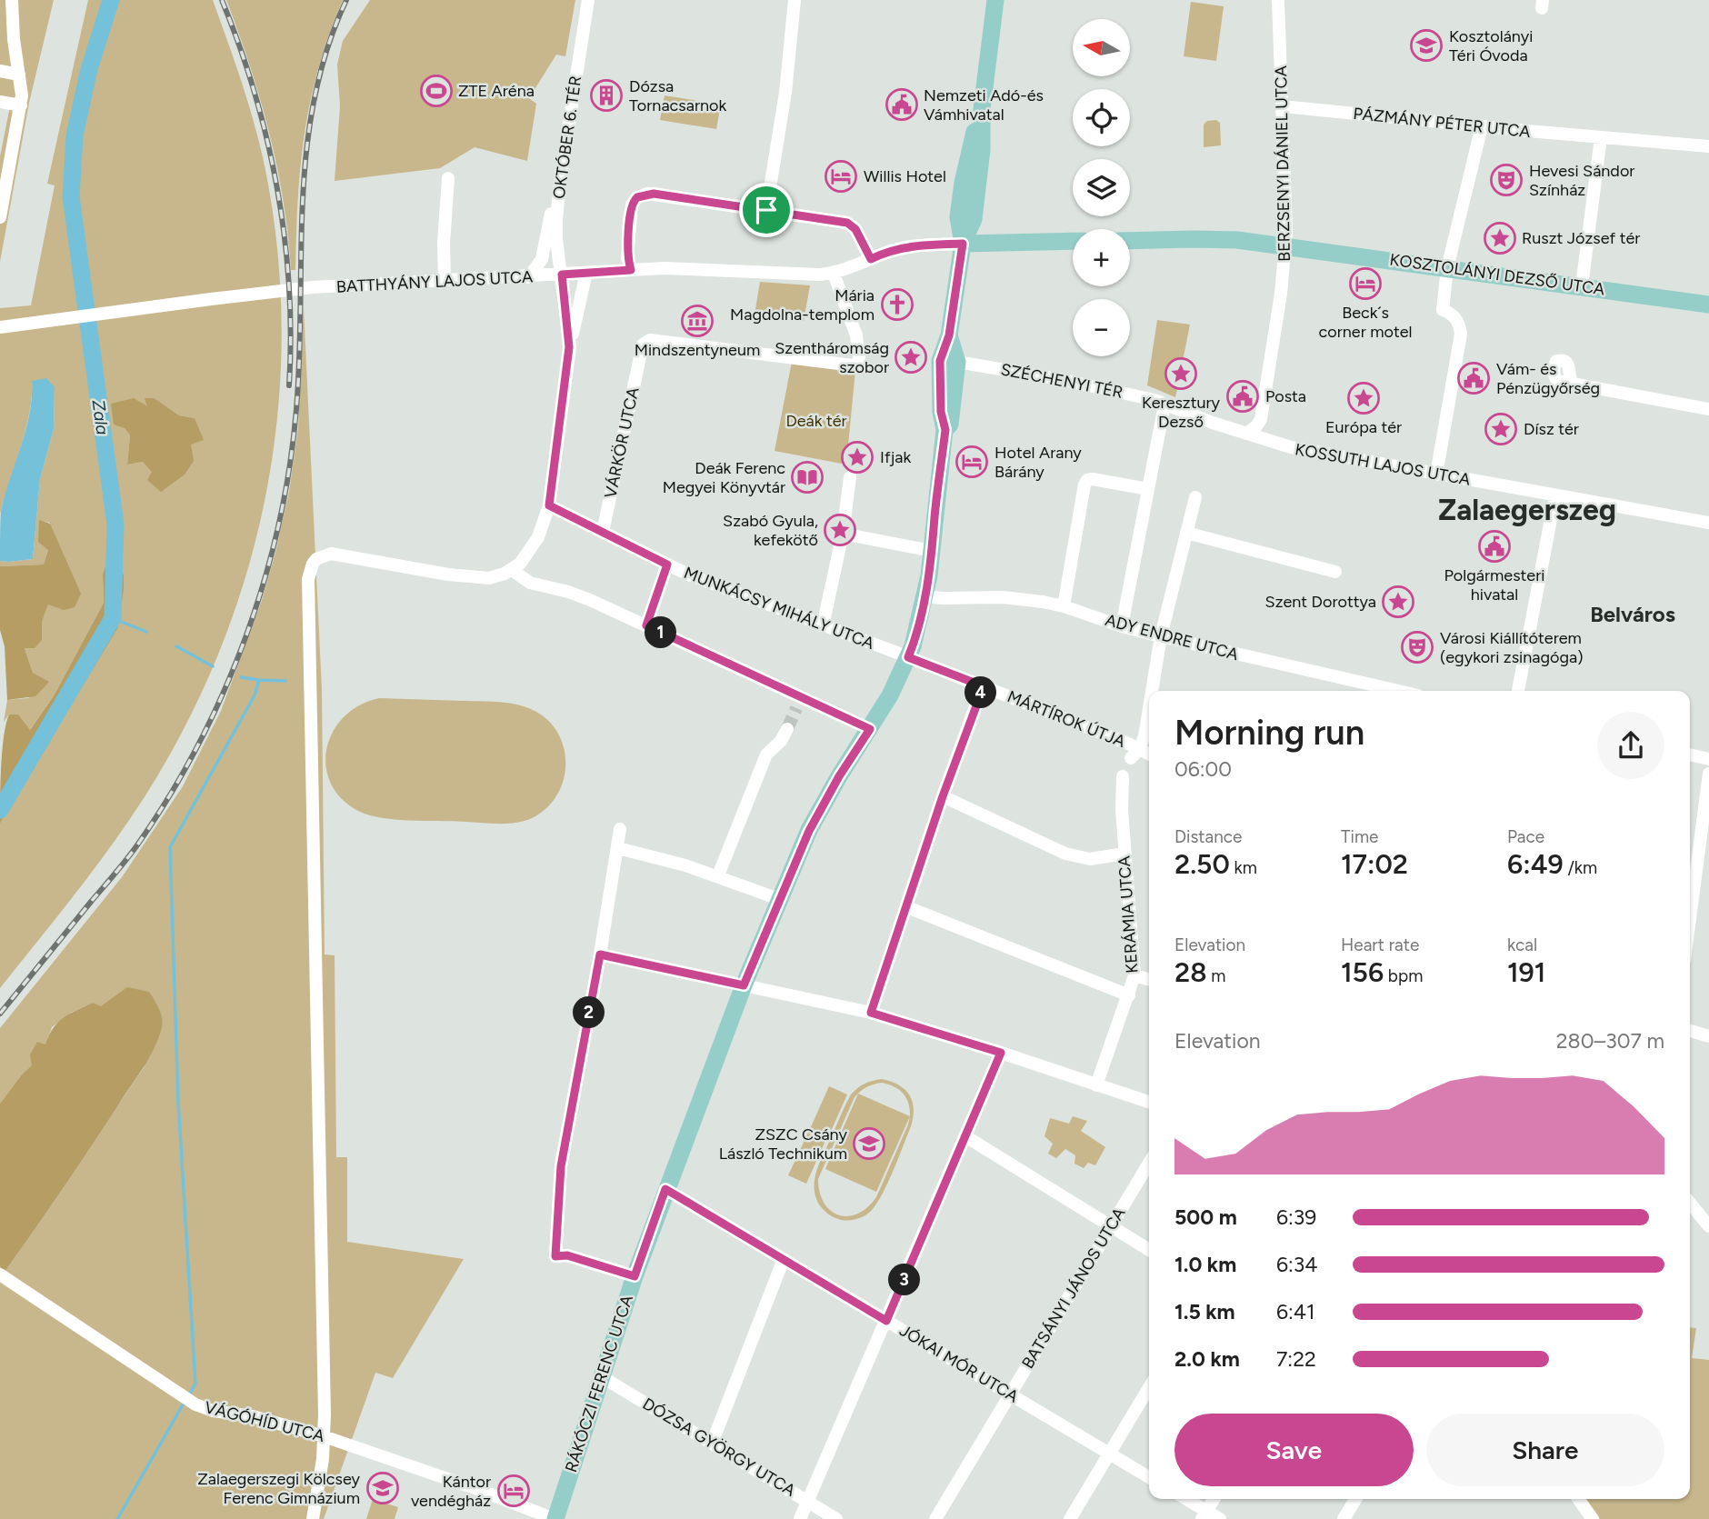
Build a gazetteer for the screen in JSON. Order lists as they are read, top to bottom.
{
  "streets": {
    "main road": ["KOSZTOLÁNYI DEZSŐ UTCA", "RÁKÓCZI FERENC UTCA"],
    "street": [
      "PÁZMÁNY PÉTER UTCA",
      "OKTÓBER 6. TÉR",
      "BERZSENYI DÁNIEL UTCA",
      "BATTHYÁNY LAJOS UTCA",
      "SZÉCHENYI TÉR",
      "VÁRKÖR UTCA",
      "KOSSUTH LAJOS UTCA",
      "MUNKÁCSY MIHÁLY UTCA",
      "ADY ENDRE UTCA",
      "MÁRTÍROK ÚTJA",
      "KERÁMIA UTCA",
      "BATSÁNYI JÁNOS UTCA",
      "JÓKAI MÓR UTCA",
      "VÁGÓHÍD UTCA",
      "DÓZSA GYÖRGY UTCA"
    ]
  },
  "crossings": [
    ["PÁZMÁNY PÉTER UTCA", "BERZSENYI DÁNIEL UTCA"],
    ["OKTÓBER 6. TÉR", "BATTHYÁNY LAJOS UTCA"],
    ["BERZSENYI DÁNIEL UTCA", "KOSZTOLÁNYI DEZSŐ UTCA"],
    ["BERZSENYI DÁNIEL UTCA", "SZÉCHENYI TÉR"],
    ["BERZSENYI DÁNIEL UTCA", "KOSSUTH LAJOS UTCA"],
    ["BATTHYÁNY LAJOS UTCA", "VÁRKÖR UTCA"],
    ["SZÉCHENYI TÉR", "KOSSUTH LAJOS UTCA"],
    ["VÁRKÖR UTCA", "MUNKÁCSY MIHÁLY UTCA"],
    ["MUNKÁCSY MIHÁLY UTCA", "MÁRTÍROK ÚTJA"],
    ["MUNKÁCSY MIHÁLY UTCA", "RÁKÓCZI FERENC UTCA"],
    ["ADY ENDRE UTCA", "RÁKÓCZI FERENC UTCA"],
    ["MÁRTÍROK ÚTJA", "RÁKÓCZI FERENC UTCA"],
    ["BATSÁNYI JÁNOS UTCA", "JÓKAI MÓR UTCA"],
    ["JÓKAI MÓR UTCA", "RÁKÓCZI FERENC UTCA"],
    ["RÁKÓCZI FERENC UTCA", "VÁGÓHÍD UTCA"],
    ["RÁKÓCZI FERENC UTCA", "DÓZSA GYÖRGY UTCA"]
  ],
  "districts": ["Zalaegerszeg", "Belváros"],
  "water": ["Zala"],
  "parks": ["Deák tér"],
  "places": {
    "school or university": ["Kosztolányi Téri Óvoda", "ZSZC Csány László Technikum", "Zalaegerszegi Kölcsey Ferenc Gimnázium"],
    "sports": ["ZTE Aréna"],
    "building": ["Dózsa Tornacsarnok"],
    "public building": [
      "Nemzeti Adó-és Vámhivatal",
      "Vám- és Pénzügyőrség",
      "Posta",
      "Polgármesteri hivatal"
    ],
    "hotel": [
      "Willis Hotel",
      "Beck´s corner motel",
      "Hotel Arany Bárány",
      "Kántor vendégház"
    ],
    "theatre": ["Hevesi Sándor Színház", "Városi Kiállítóterem (egykori zsinagóga)"],
    "place": [
      "Ruszt József tér",
      "Szentháromság szobor",
      "Keresztury Dezső",
      "Európa tér",
      "Dísz tér",
      "Ifjak",
      "Szabó Gyula, kefekötő",
      "Szent Dorottya"
    ],
    "church": ["Mária Magdolna-templom"],
    "museum": ["Mindszentyneum"],
    "library": ["Deák Ferenc Megyei Könyvtár"]
  },
  "north": "left",
  "page": {
    "map_buttons": ["+", "−"],
    "pins": [
      "1",
      "4",
      "2",
      "3"
    ],
    "heading": ["Morning run", "06:00"],
    "stats": [
      ["Distance", "2.50 km"],
      ["Time", "17:02"],
      ["Pace", "6:49 /km"],
      ["Elevation", "28 m"],
      ["Heart rate", "156 bpm"],
      ["kcal", "191"]
    ],
    "chart": ["Elevation", "280–307 m"],
    "list": [
      {
        "name": "500 m",
        "note": "6:39"
      },
      {
        "name": "1.0 km",
        "note": "6:34"
      },
      {
        "name": "1.5 km",
        "note": "6:41"
      },
      {
        "name": "2.0 km",
        "note": "7:22"
      }
    ],
    "buttons": ["Save", "Share"]
  }
}
